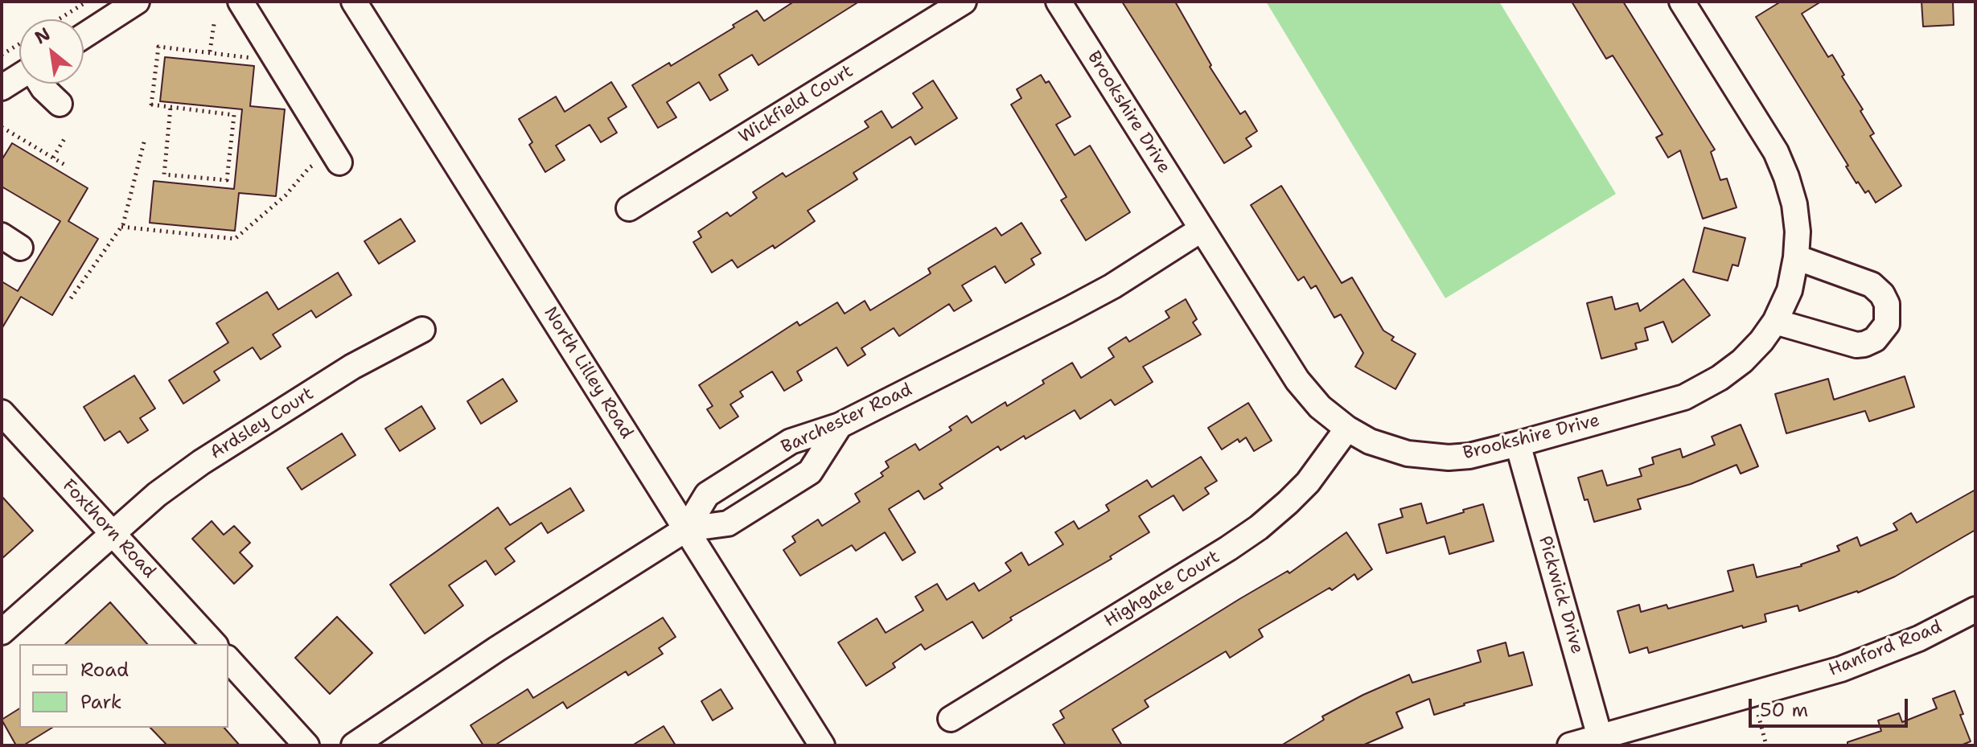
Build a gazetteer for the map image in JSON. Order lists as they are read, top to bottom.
{
  "streets": {
    "street": [
      "Wickfield Court",
      "Brookshire Drive",
      "North Lilley Road",
      "Barchester Road",
      "Ardsley Court",
      "Foxthorn Road",
      "Highgate Court",
      "Pickwick Drive",
      "Hanford Road"
    ]
  },
  "crossings": [
    ["Brookshire Drive", "Barchester Road"],
    ["Brookshire Drive", "Highgate Court"],
    ["Brookshire Drive", "Pickwick Drive"],
    ["North Lilley Road", "Barchester Road"],
    ["Ardsley Court", "Foxthorn Road"],
    ["Pickwick Drive", "Hanford Road"]
  ],
  "legend": ["Road", "Park"],
  "scale_bar": "50 m",
  "north": "top left"
}
